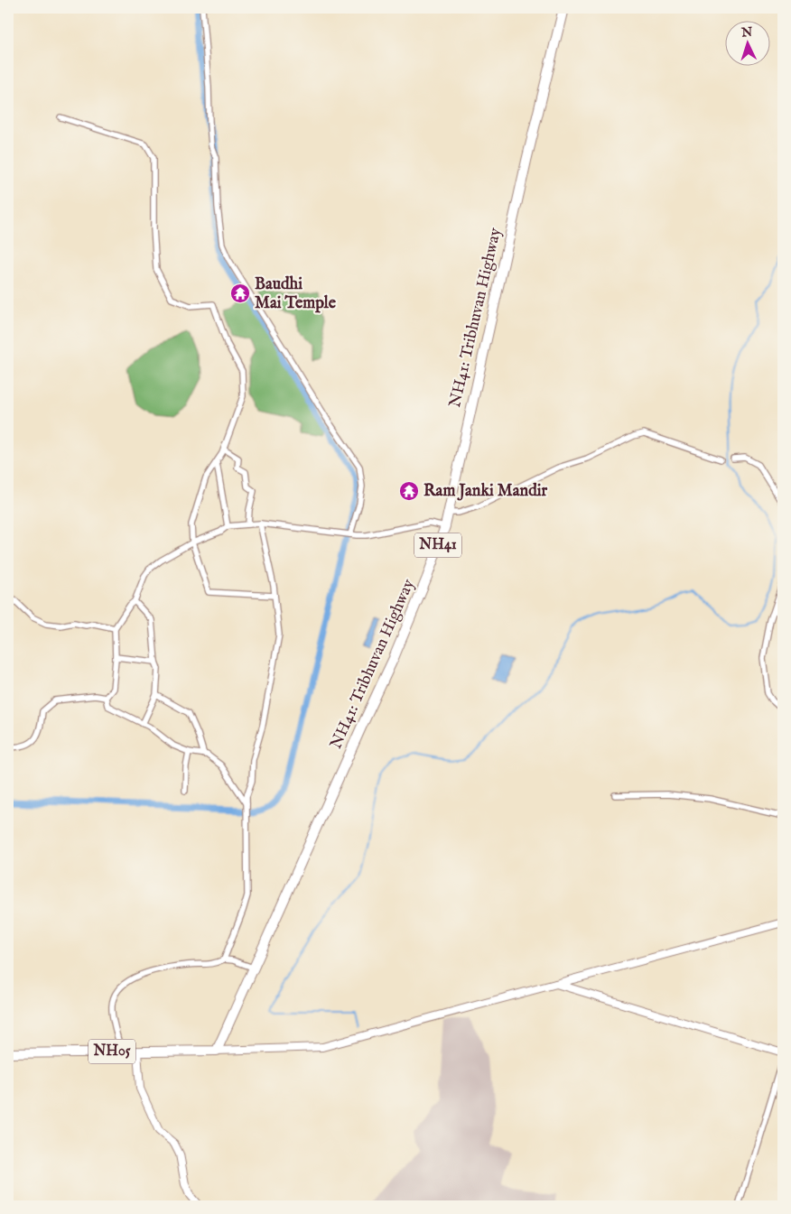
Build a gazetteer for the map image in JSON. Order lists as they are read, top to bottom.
{
  "streets": {
    "highway": ["NH41: Tribhuvan Highway", "NH41", "NH05"]
  },
  "crossings": [
    ["NH41: Tribhuvan Highway", "NH05"]
  ],
  "places": {
    "temple": ["Baudhi Mai Temple", "Ram Janki Mandir"]
  },
  "north": "top"
}
